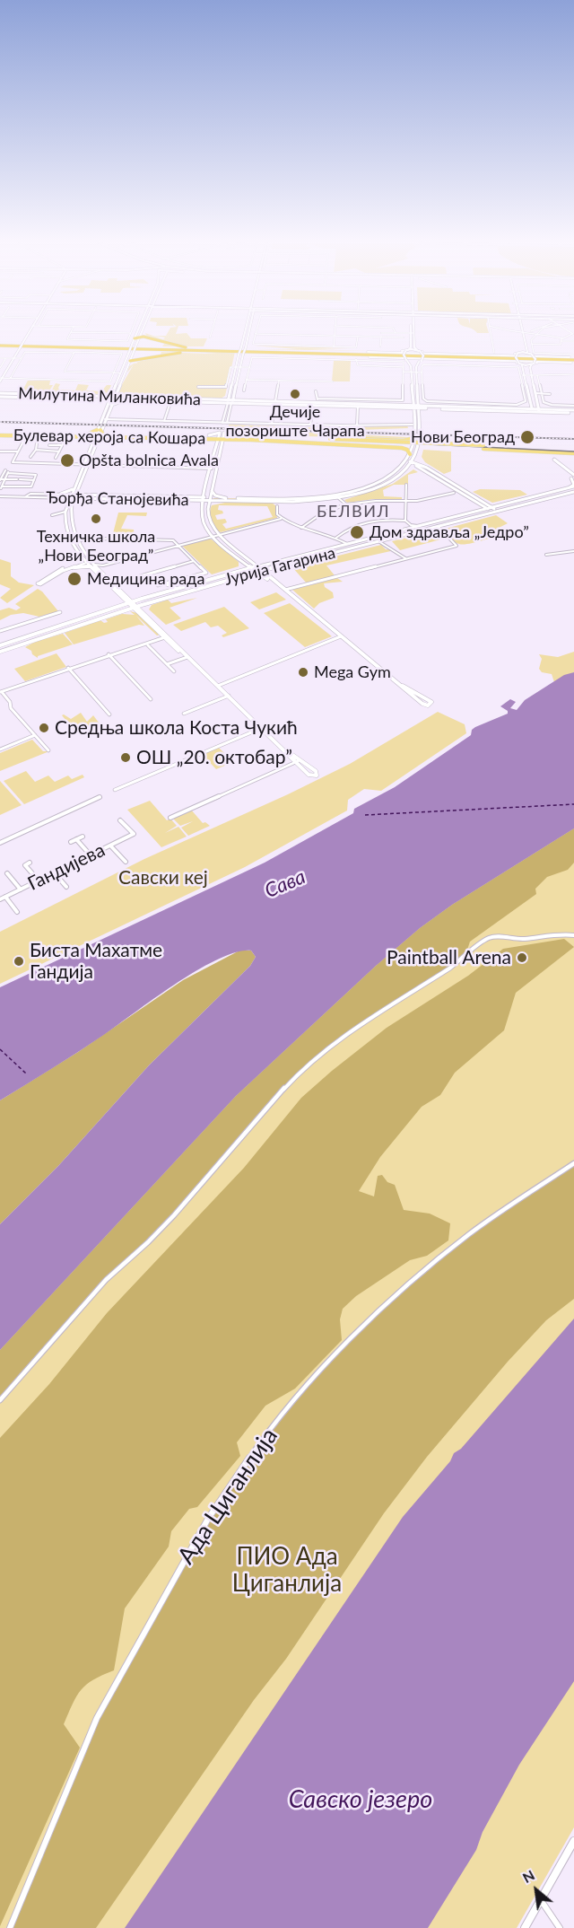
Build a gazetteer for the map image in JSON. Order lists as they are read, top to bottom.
{
  "streets": {
    "main road": ["Булевар хероја са Кошара", "Јурија Гагарина"],
    "street": [
      "Милутина Миланковића",
      "Ђорђа Станојевића",
      "Гандијева",
      "Ада Циганлија"
    ]
  },
  "districts": ["БЕЛВИЛ"],
  "water": ["Сава", "Савско језеро"],
  "parks": ["Савски кеј", "ПИО Ада Циганлија"],
  "places": [
    "Дечије позориште Чарапа",
    "Нови Београд",
    "Opšta bolnica Avala",
    "Техничка школа „Нови Београд”",
    "Дом здравља „Једро”",
    "Медицина рада",
    "Mega Gym",
    "Средња школа Коста Чукић",
    "ОШ „20. октобар”",
    "Paintball Arena",
    "Биста Махатме Гандија"
  ],
  "north": "top left"
}
